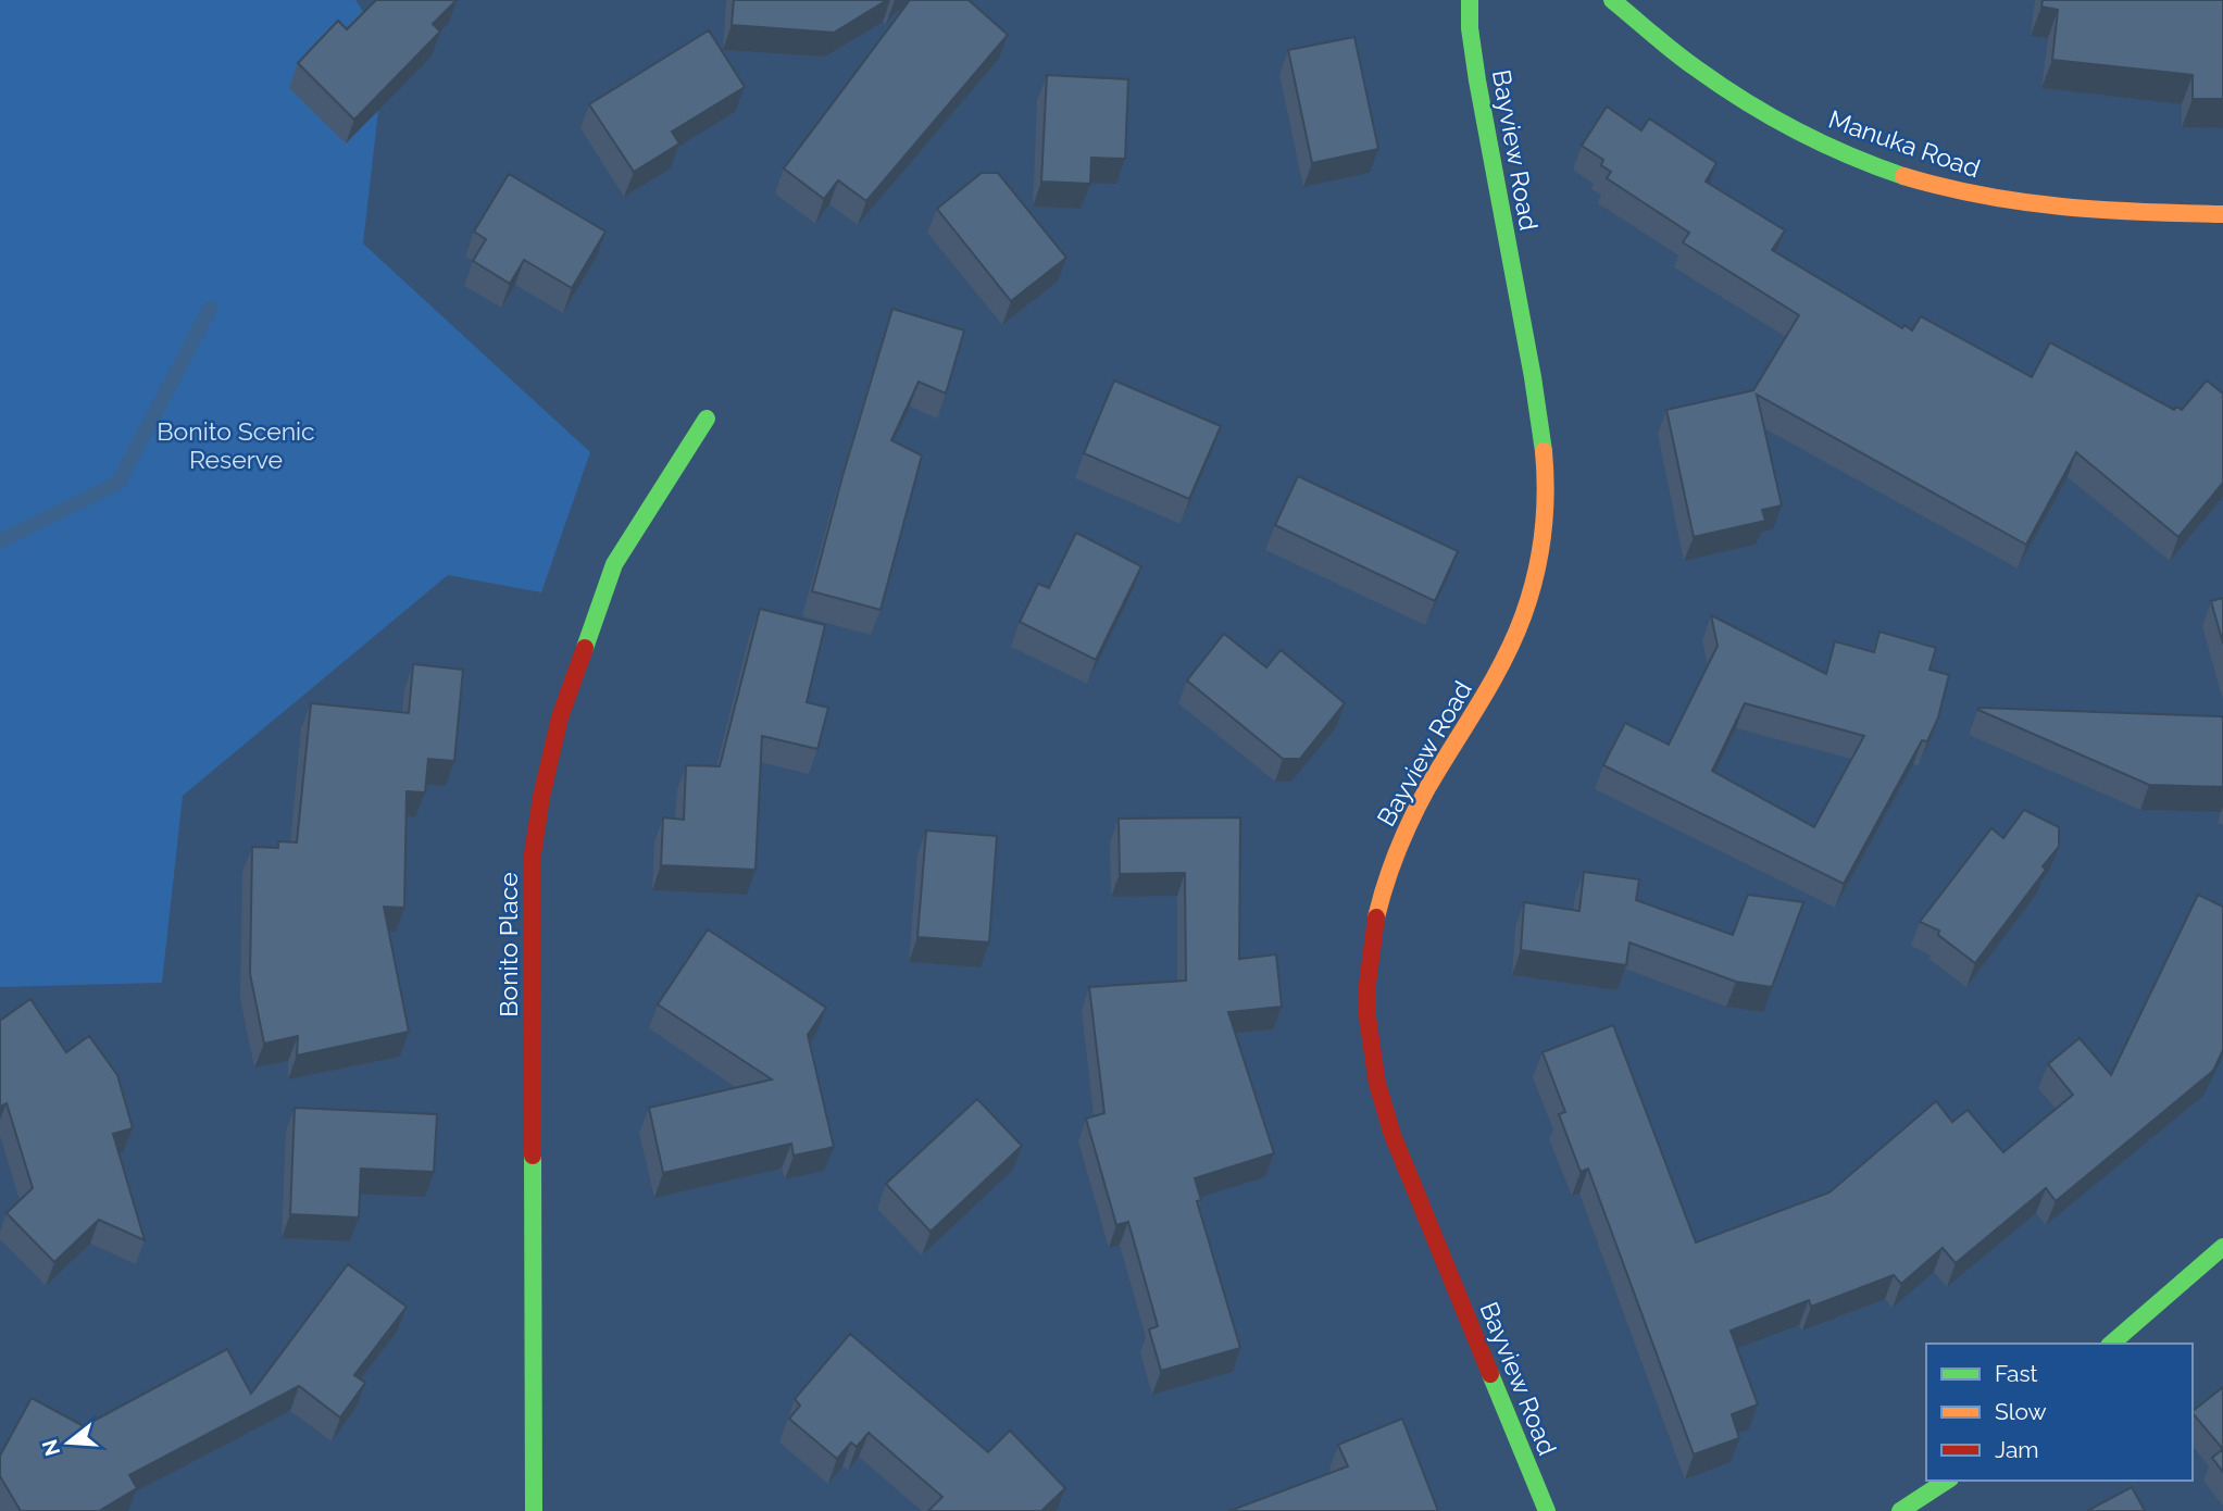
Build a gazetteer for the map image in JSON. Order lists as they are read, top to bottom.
{
  "streets": {
    "street": ["Manuka Road", "Bayview Road", "Bonito Place"]
  },
  "parks": ["Bonito Scenic Reserve"],
  "legend": ["Fast", "Slow", "Jam"],
  "north": "left"
}
